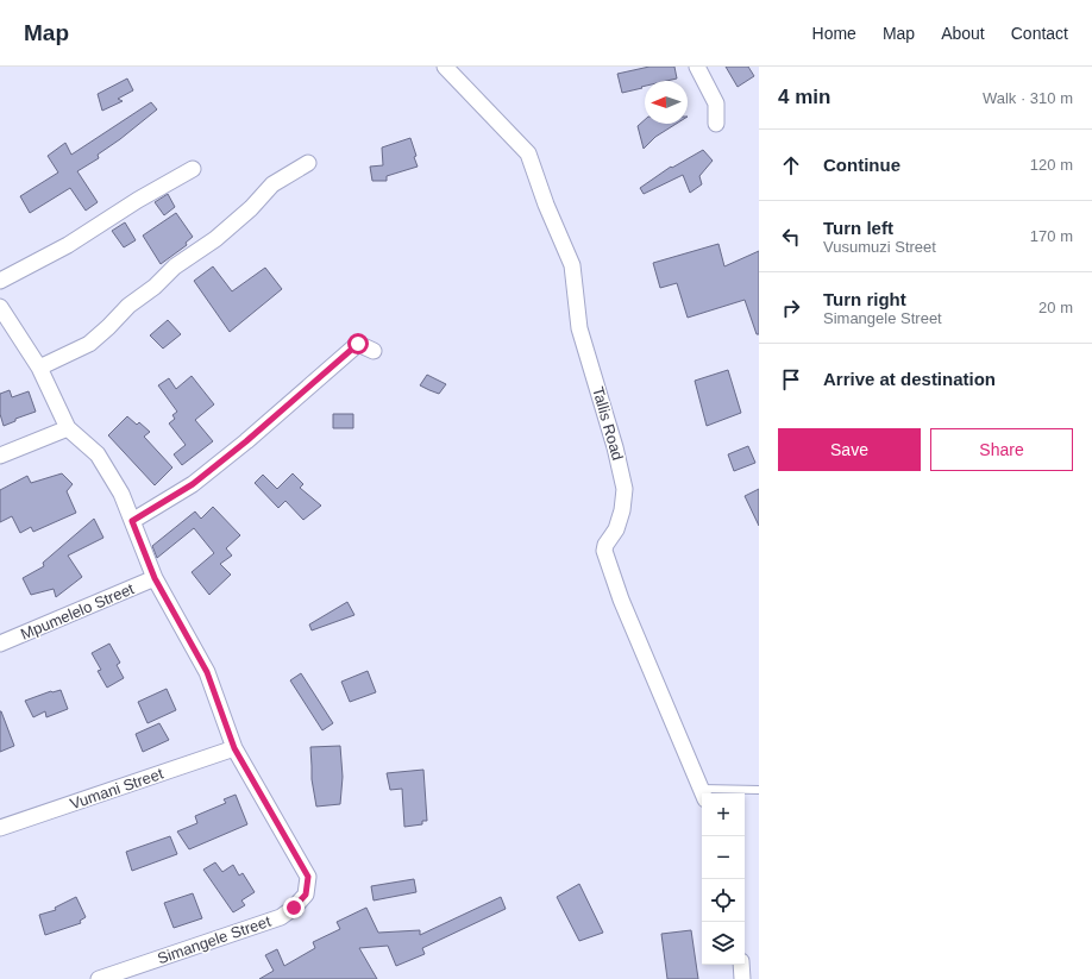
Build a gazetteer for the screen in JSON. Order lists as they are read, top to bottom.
{
  "streets": {
    "street": [
      "Tallis Road",
      "Mpumelelo Street",
      "Vumani Street",
      "Simangele Street"
    ]
  },
  "crossings": [
    ["Vumani Street", "Simangele Street"]
  ],
  "north": "left",
  "page": {
    "header": "Map",
    "nav": [
      "Home",
      "Map",
      "About",
      "Contact"
    ],
    "heading": ["4 min", "Walk · 310 m"],
    "list": [
      ["Continue", "120 m"],
      ["Turn left", "Vusumuzi Street", "170 m"],
      ["Turn right", "Simangele Street", "20 m"],
      "Arrive at destination"
    ],
    "buttons": ["Save", "Share"],
    "map_buttons": ["+", "−"]
  }
}
